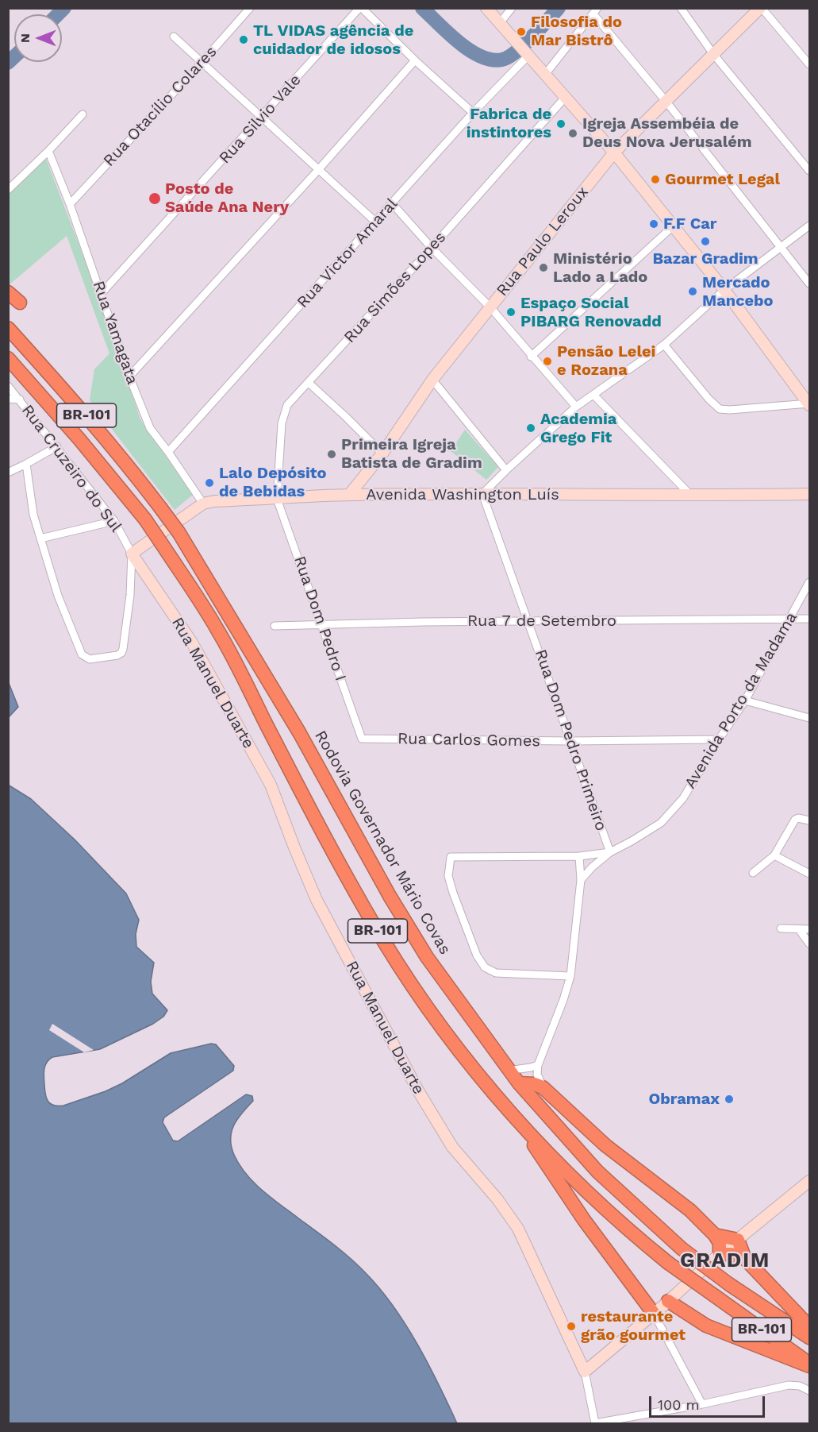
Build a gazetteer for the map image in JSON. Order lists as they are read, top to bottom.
{
  "streets": {
    "highway": ["BR-101", "Rodovia Governador Mário Covas"],
    "street": [
      "Rua Otacílio Colares",
      "Rua Silvio Vale",
      "Rua Paulo Leroux",
      "Rua Victor Amaral",
      "Rua Simões Lopes",
      "Rua Yamagata",
      "Rua Cruzeiro do Sul",
      "Avenida Washington Luís",
      "Rua Dom Pedro I",
      "Rua 7 de Setembro",
      "Rua Manuel Duarte",
      "Avenida Porto da Madama",
      "Rua Carlos Gomes",
      "Rua Dom Pedro Primeiro"
    ]
  },
  "crossings": [
    ["Rua Otacílio Colares", "Rua Yamagata"],
    ["Rua Silvio Vale", "Rua Yamagata"],
    ["Rua Paulo Leroux", "Avenida Washington Luís"],
    ["Rua Victor Amaral", "Rua Yamagata"],
    ["Rua Simões Lopes", "Avenida Washington Luís"],
    ["Rua Simões Lopes", "Rua Dom Pedro I"],
    ["Rua Yamagata", "Avenida Washington Luís"],
    ["Rua Cruzeiro do Sul", "Avenida Washington Luís"],
    ["Rua Cruzeiro do Sul", "Rua Manuel Duarte"],
    ["Avenida Washington Luís", "Rua Dom Pedro I"],
    ["Avenida Washington Luís", "Rua Manuel Duarte"],
    ["Avenida Washington Luís", "Rua Dom Pedro Primeiro"],
    ["Rua Dom Pedro I", "Rua 7 de Setembro"],
    ["Rua Dom Pedro I", "Rua Carlos Gomes"],
    ["Rua 7 de Setembro", "Avenida Porto da Madama"],
    ["Rua 7 de Setembro", "Rua Dom Pedro Primeiro"],
    ["Avenida Porto da Madama", "Rua Carlos Gomes"],
    ["Avenida Porto da Madama", "Rua Dom Pedro Primeiro"],
    ["Rua Carlos Gomes", "Rua Dom Pedro Primeiro"]
  ],
  "districts": ["GRADIM"],
  "places": [
    "Filosofia do Mar Bistrô",
    "TL VIDAS agência de cuidador de idosos",
    "Fabrica de instintores",
    "Igreja Assembéia de Deus Nova Jerusalém",
    "Gourmet Legal",
    "Posto de Saúde Ana Nery",
    "F.F Car",
    "Bazar Gradim",
    "Ministério Lado a Lado",
    "Mercado Mancebo",
    "Espaço Social PIBARG Renovadd",
    "Pensão Lelei e Rozana",
    "Academia Grego Fit",
    "Primeira Igreja Batista de Gradim",
    "Lalo Depósito de Bebidas",
    "Obramax",
    "restaurante grão gourmet"
  ],
  "scale_bar": "100 m",
  "north": "left"
}
